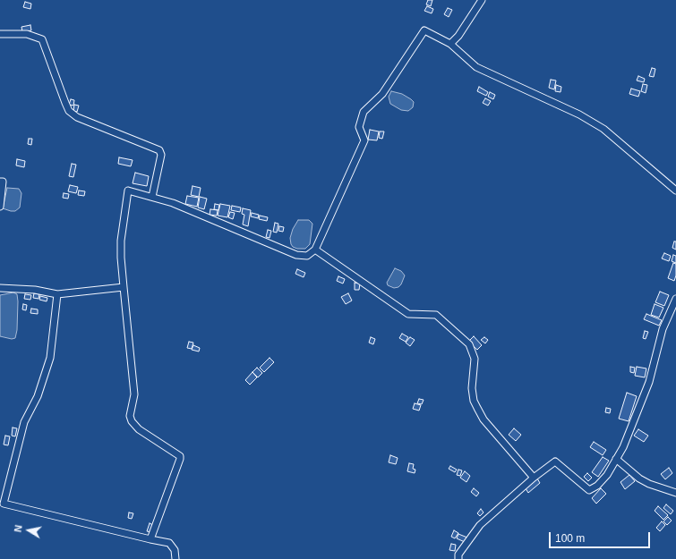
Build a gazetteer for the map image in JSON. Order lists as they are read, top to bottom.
{
  "scale_bar": "100 m",
  "north": "left"
}
